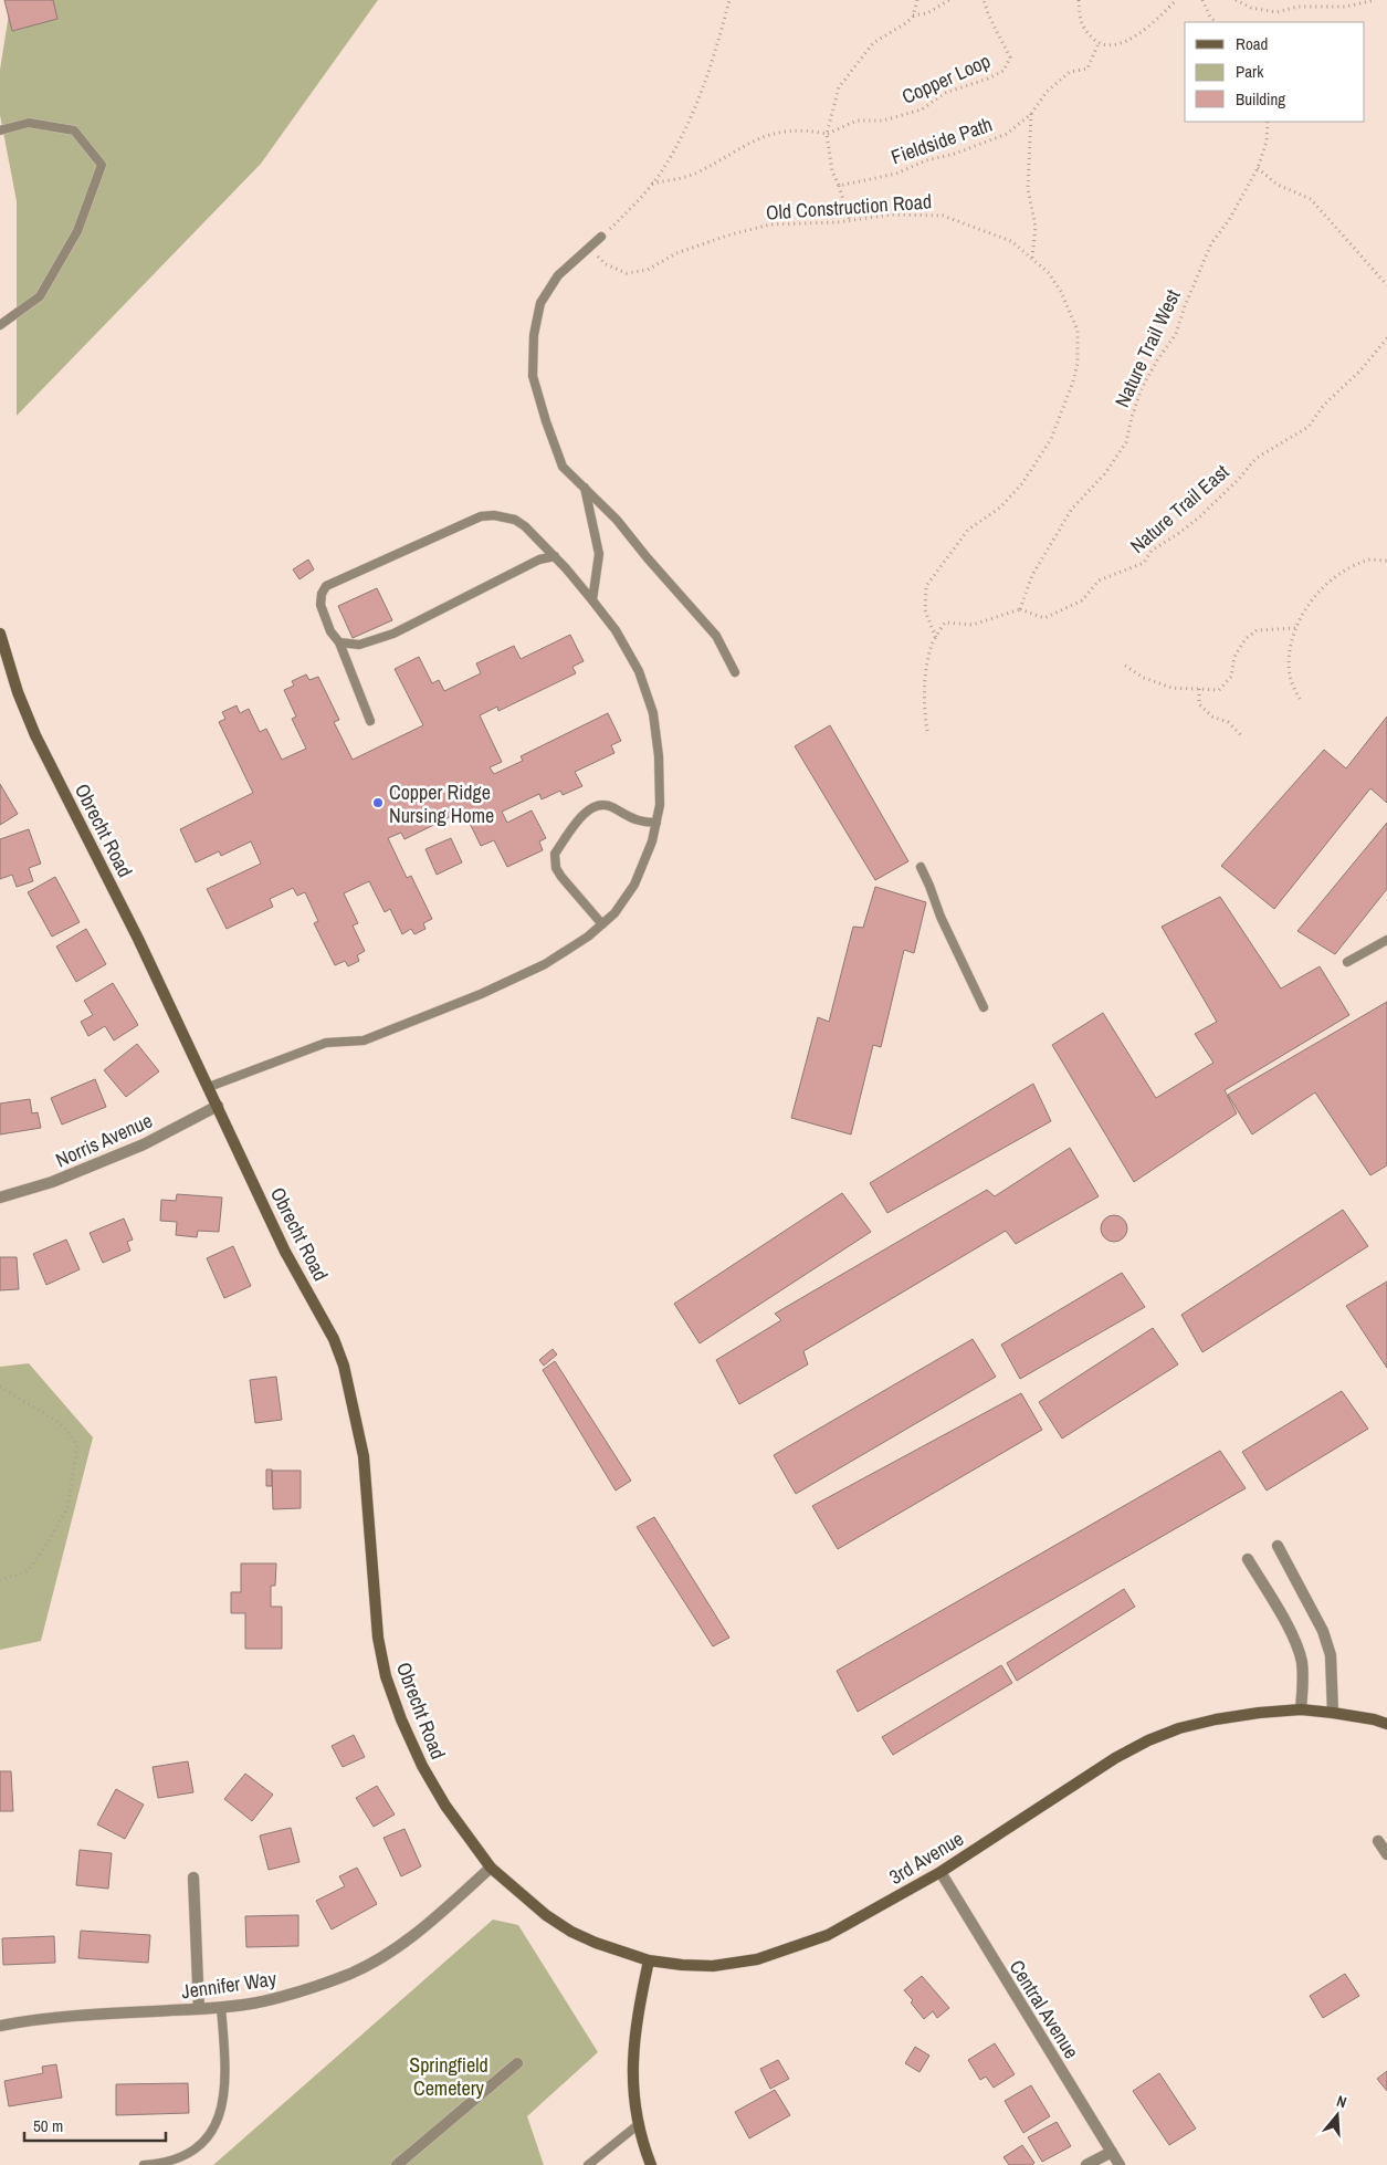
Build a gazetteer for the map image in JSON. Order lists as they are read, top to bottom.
{
  "streets": {
    "street": [
      "Obrecht Road",
      "Norris Avenue",
      "3rd Avenue",
      "Jennifer Way",
      "Central Avenue"
    ],
    "path": [
      "Copper Loop",
      "Fieldside Path",
      "Old Construction Road",
      "Nature Trail West",
      "Nature Trail East"
    ]
  },
  "crossings": [
    ["Nature Trail West", "Nature Trail East"],
    ["Obrecht Road", "Norris Avenue"],
    ["Obrecht Road", "3rd Avenue"],
    ["Obrecht Road", "Jennifer Way"],
    ["3rd Avenue", "Jennifer Way"],
    ["3rd Avenue", "Central Avenue"]
  ],
  "parks": ["Springfield Cemetery"],
  "places": ["Copper Ridge Nursing Home"],
  "legend": ["Road", "Park", "Building"],
  "scale_bar": "50 m",
  "north": "top"
}
